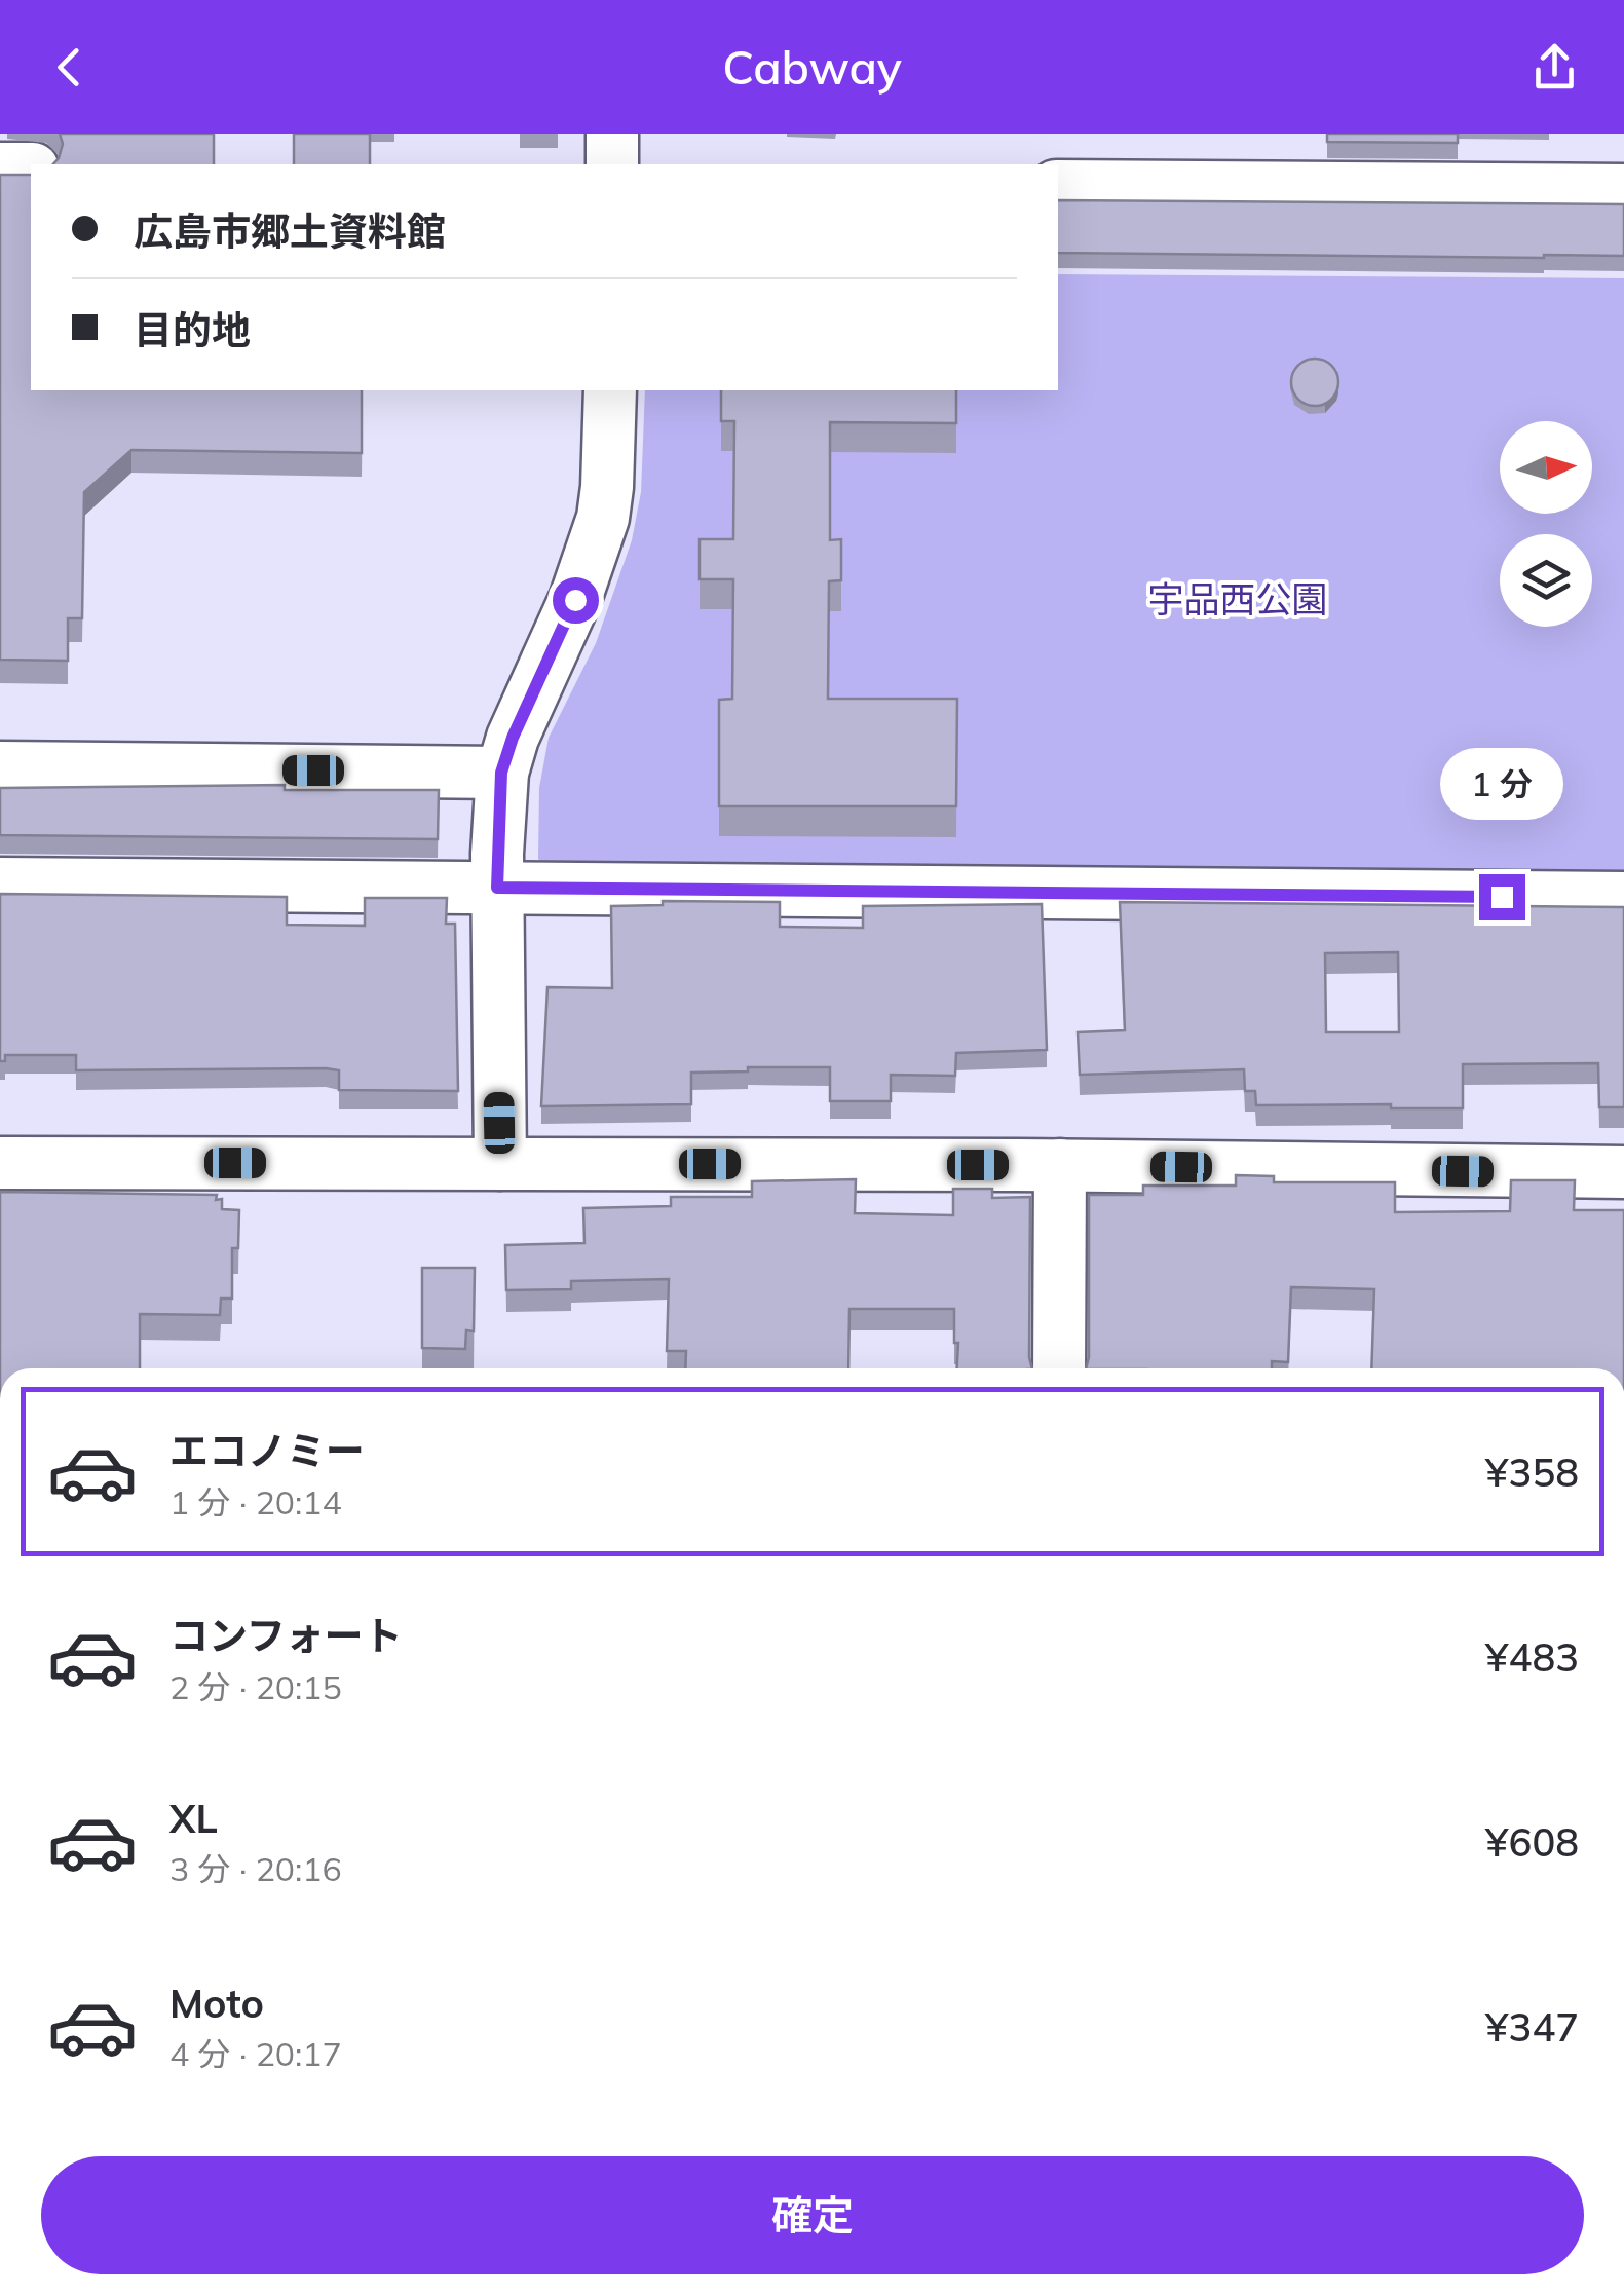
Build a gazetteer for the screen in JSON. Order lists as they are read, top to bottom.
{
  "parks": ["宇品西公園"],
  "north": "right",
  "page": {
    "header": "Cabway",
    "banner": ["広島市郷土資料館", "目的地"],
    "bubble": "1 分",
    "list": [
      {
        "name": "エコノミー",
        "note": "1 分 · 20:14",
        "value": "¥358"
      },
      {
        "name": "コンフォート",
        "note": "2 分 · 20:15",
        "value": "¥483"
      },
      {
        "name": "XL",
        "note": "3 分 · 20:16",
        "value": "¥608"
      },
      {
        "name": "Moto",
        "note": "4 分 · 20:17",
        "value": "¥347"
      }
    ],
    "buttons": "確定"
  }
}
